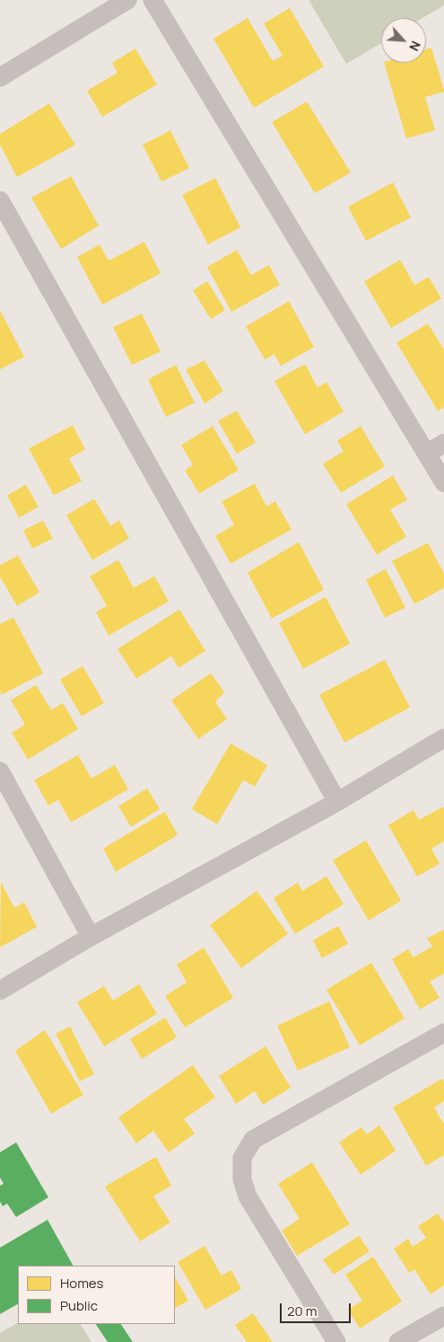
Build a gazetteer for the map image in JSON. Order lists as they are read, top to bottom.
{
  "legend": ["Homes", "Public"],
  "scale_bar": "20 m",
  "north": "bottom right"
}
